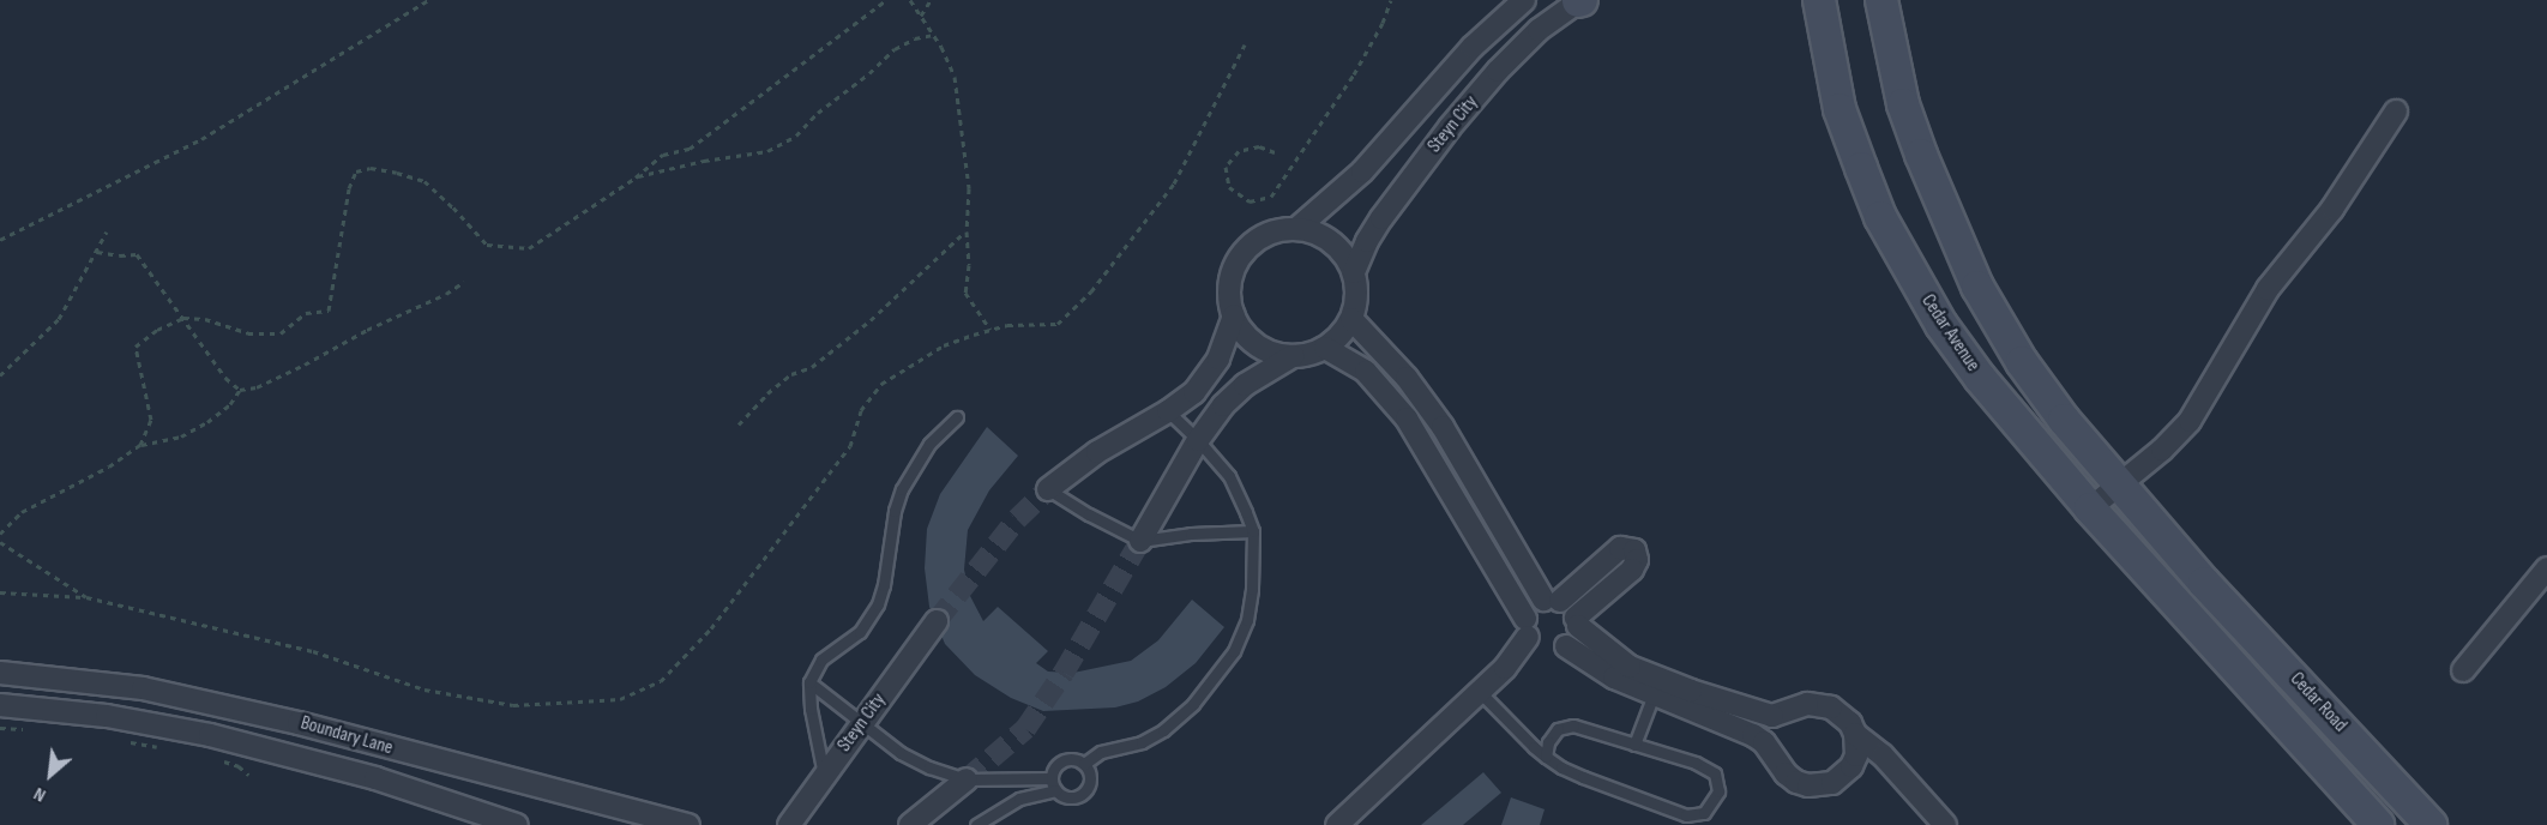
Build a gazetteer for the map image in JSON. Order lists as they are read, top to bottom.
{
  "streets": {
    "main road": ["Cedar Avenue", "Cedar Road"],
    "street": ["Steyn City", "Boundary Lane"]
  },
  "crossings": [
    ["Cedar Avenue", "Cedar Road"]
  ],
  "north": "bottom left"
}
